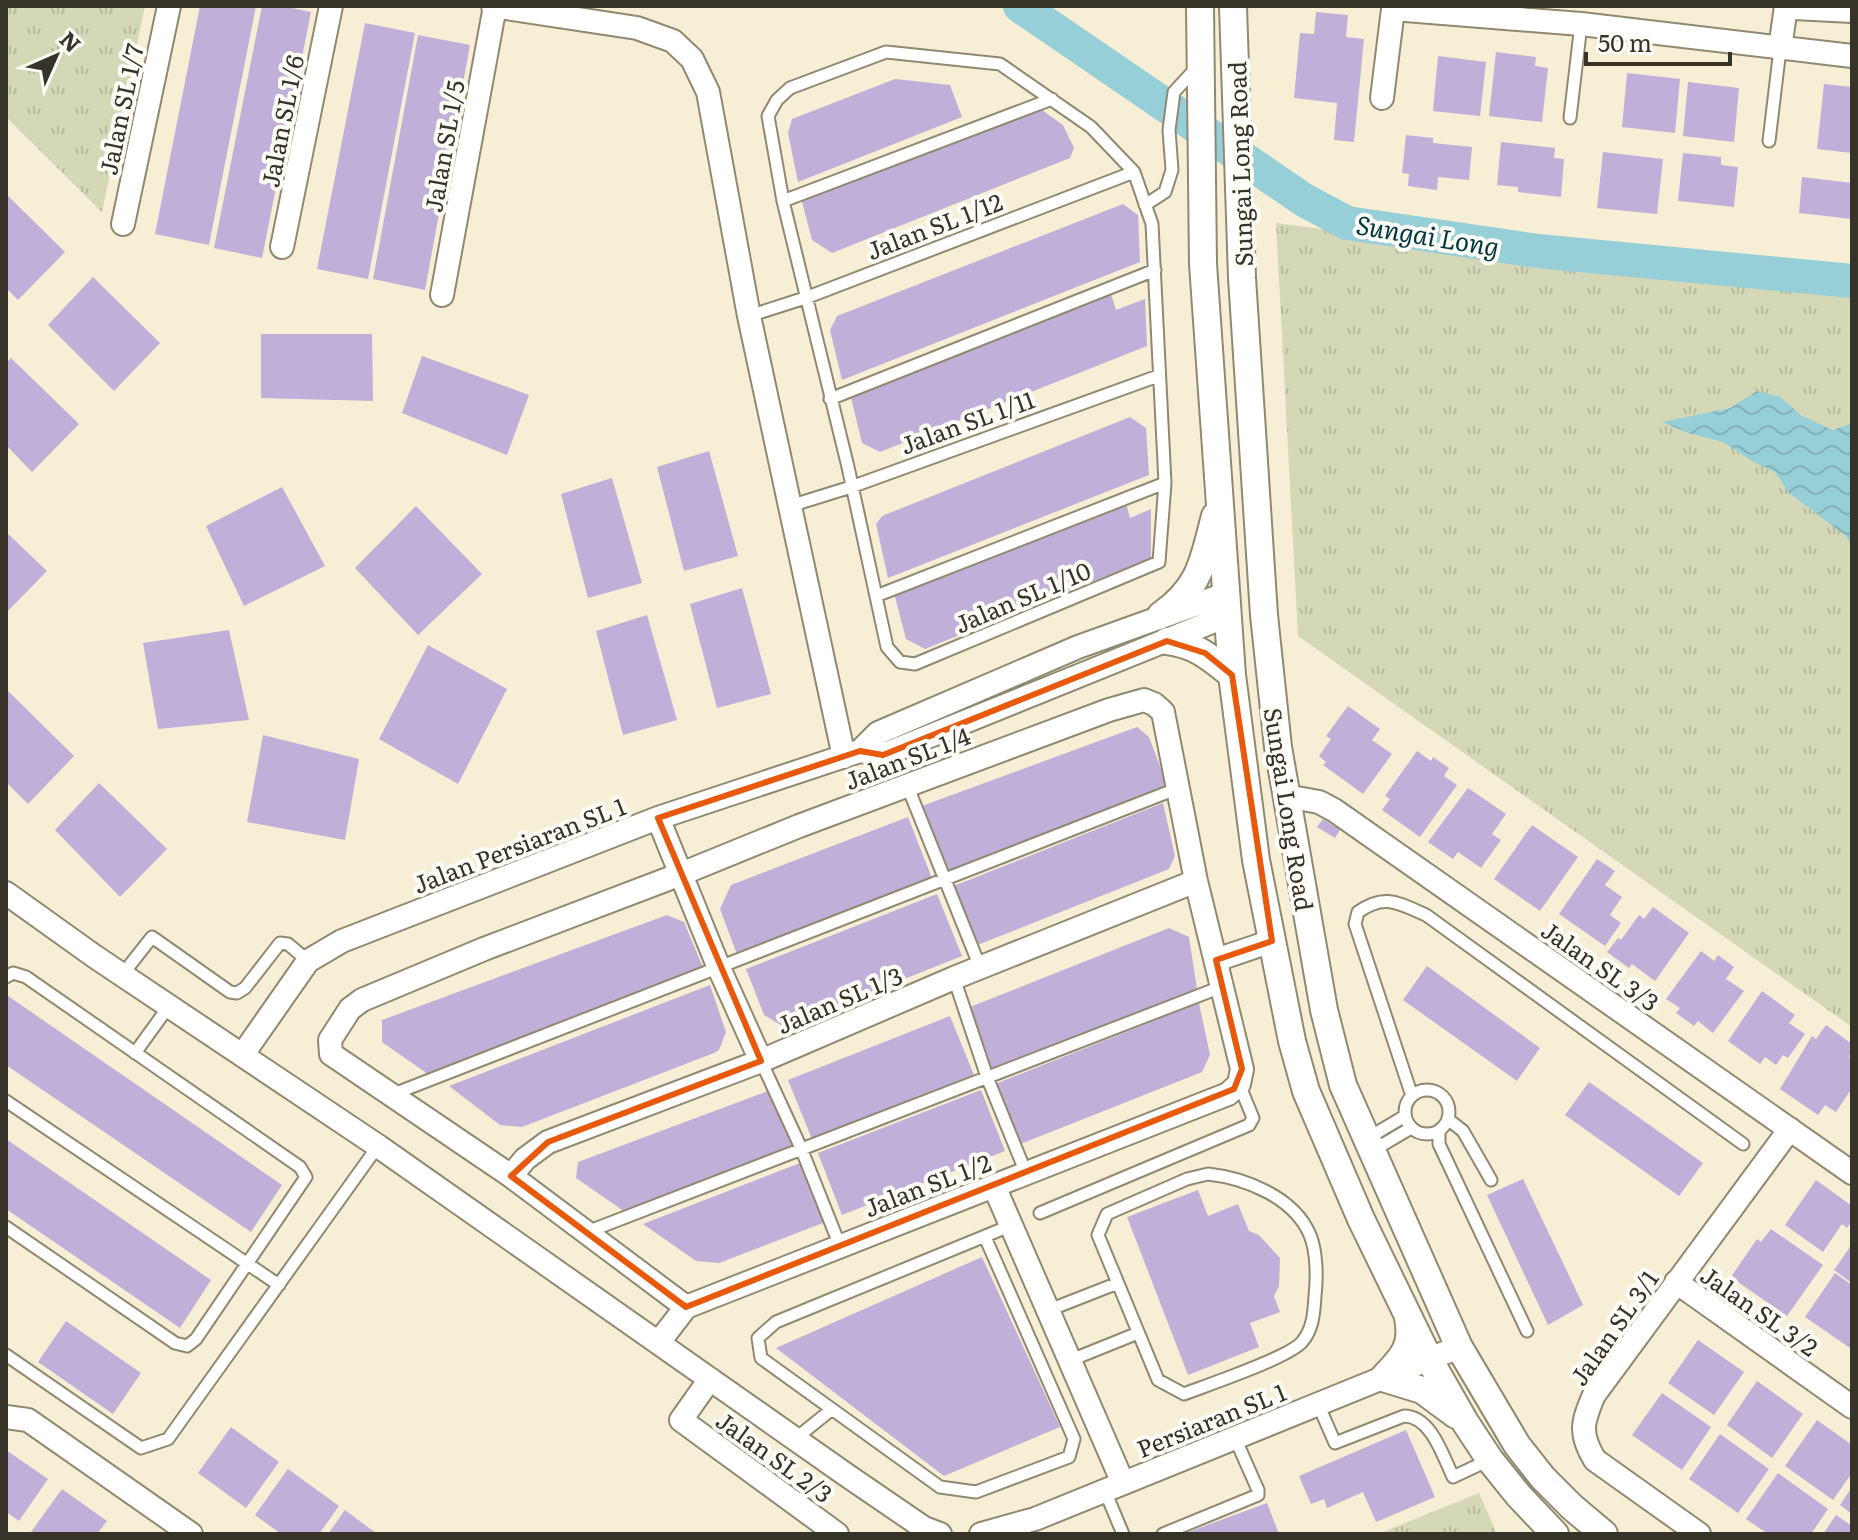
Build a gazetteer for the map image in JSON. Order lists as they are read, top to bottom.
{
  "streets": {
    "street": [
      "Jalan SL 1/7",
      "Jalan SL 1/6",
      "Jalan SL 1/5",
      "Sungai Long Road",
      "Jalan SL 1/4",
      "Jalan Persiaran SL 1",
      "Jalan SL 3/3",
      "Jalan SL 1/3",
      "Jalan SL 1/2",
      "Jalan SL 3/2",
      "Jalan SL 3/1",
      "Persiaran SL 1",
      "Jalan SL 2/3"
    ],
    "lane": ["Jalan SL 1/12", "Jalan SL 1/11", "Jalan SL 1/10"]
  },
  "crossings": [
    ["Sungai Long Road", "Jalan Persiaran SL 1"],
    ["Sungai Long Road", "Jalan SL 3/3"],
    ["Sungai Long Road", "Persiaran SL 1"],
    ["Jalan SL 1/4", "Jalan SL 1/3"],
    ["Jalan SL 1/4", "Jalan SL 1/2"],
    ["Jalan SL 3/3", "Jalan SL 3/1"],
    ["Jalan SL 3/2", "Jalan SL 3/1"]
  ],
  "water": ["Sungai Long"],
  "scale_bar": "50 m",
  "north": "top right"
}
